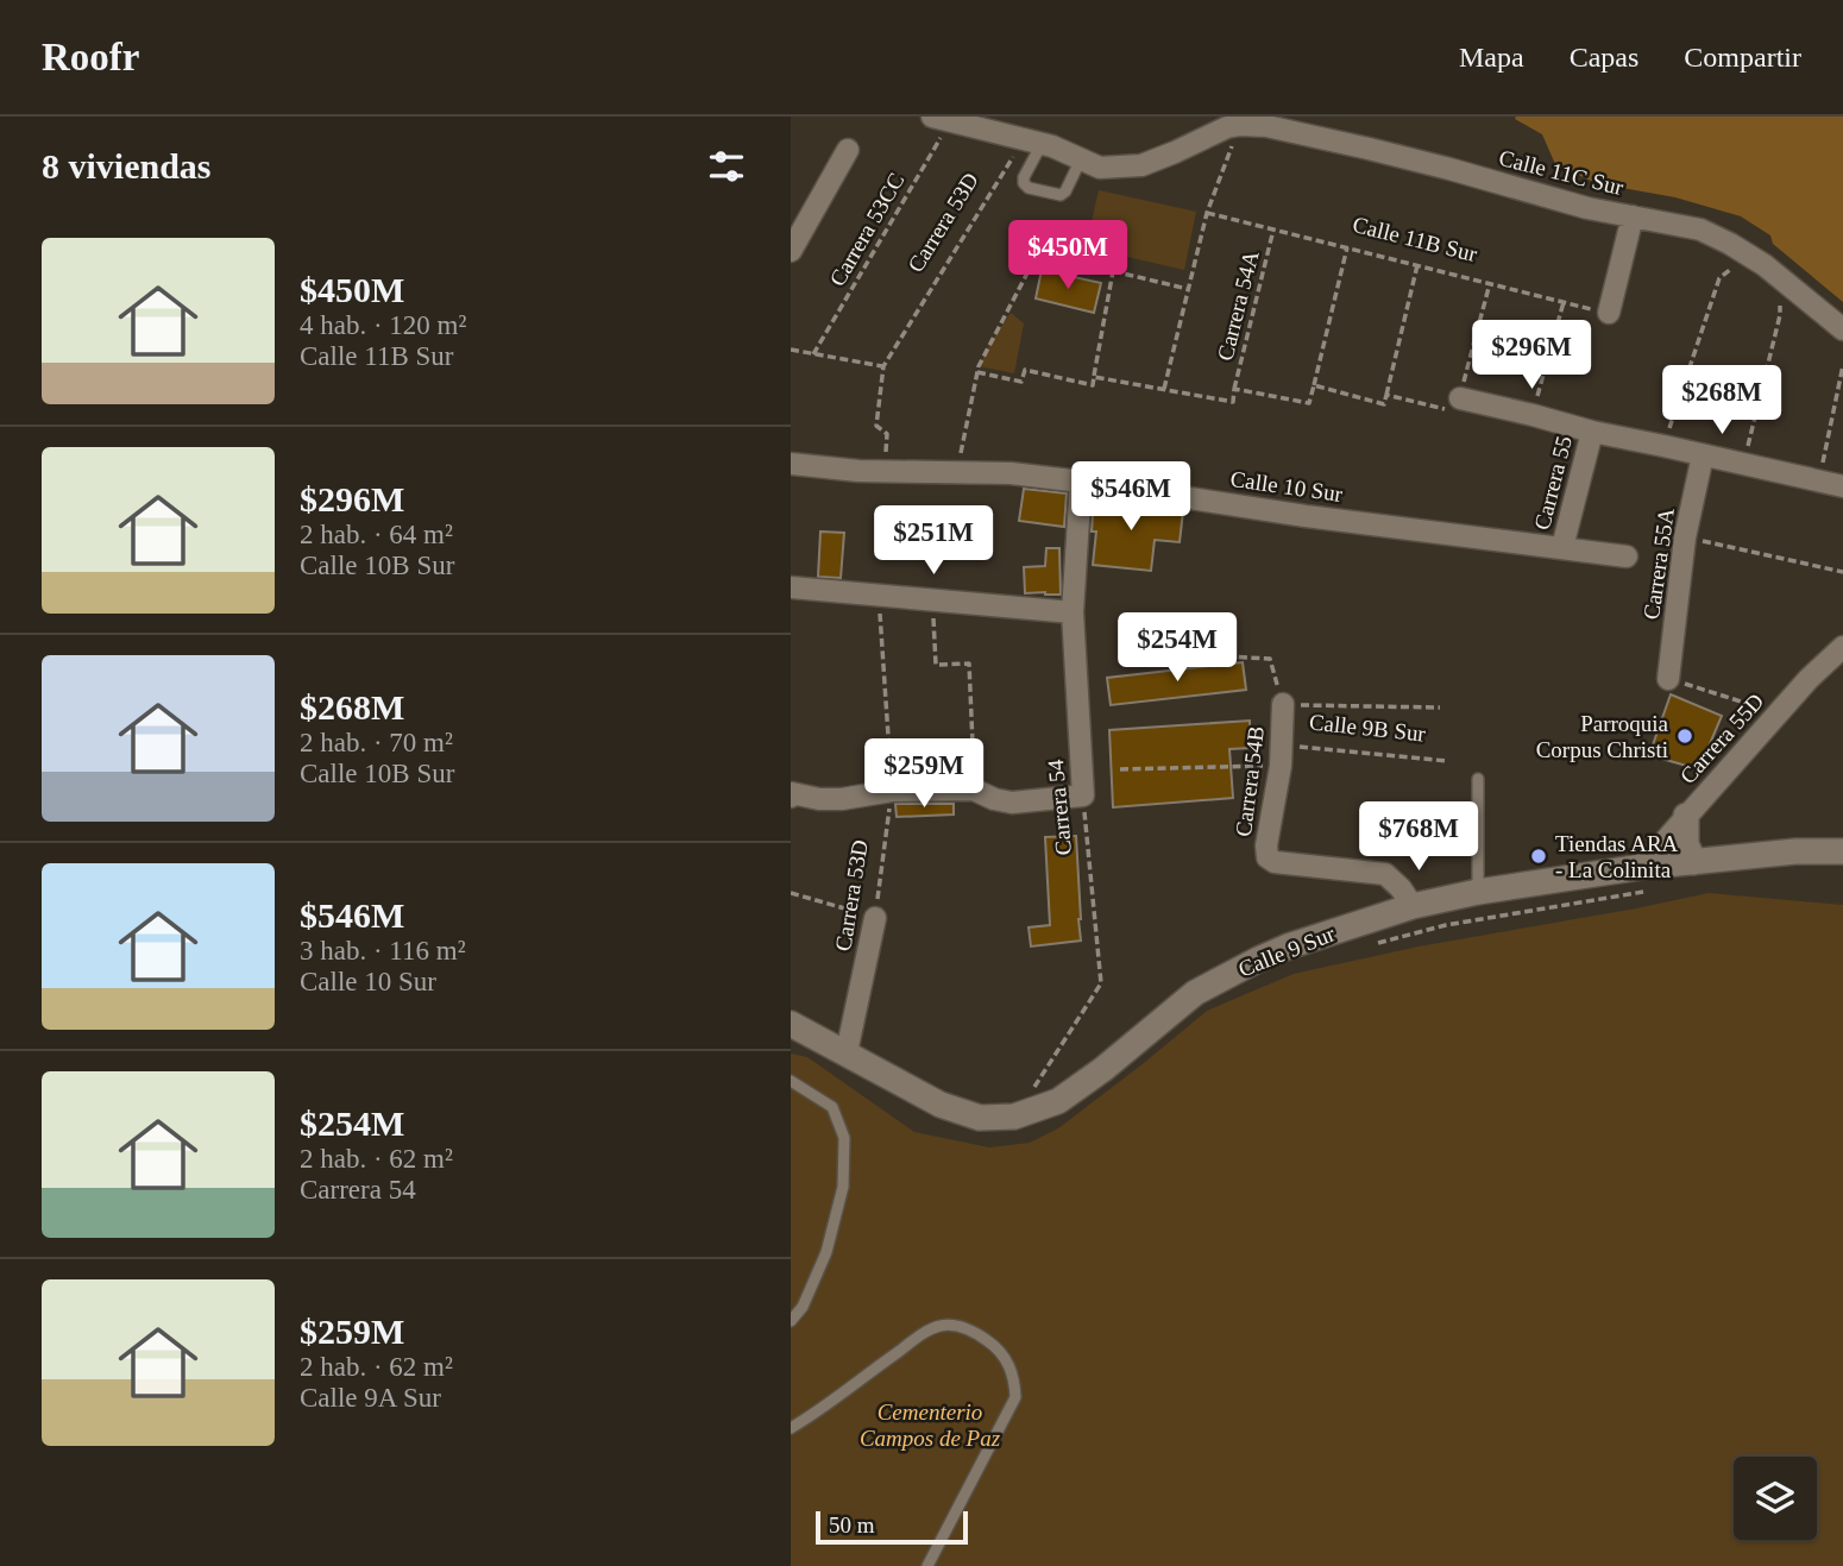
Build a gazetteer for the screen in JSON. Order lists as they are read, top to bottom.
{
  "streets": {
    "main road": ["Calle 9 Sur"],
    "street": [
      "Calle 11C Sur",
      "Carrera 53D",
      "Carrera 55",
      "Calle 10 Sur",
      "Carrera 55A",
      "Carrera 55D",
      "Carrera 54B",
      "Carrera 54"
    ],
    "path": [
      "Carrera 53CC",
      "Calle 11B Sur",
      "Carrera 54A",
      "Calle 9B Sur"
    ]
  },
  "crossings": [
    ["Carrera 53D", "Calle 10 Sur"],
    ["Carrera 53D", "Calle 9 Sur"],
    ["Calle 11B Sur", "Carrera 54A"],
    ["Carrera 55", "Calle 10 Sur"],
    ["Calle 10 Sur", "Carrera 54"],
    ["Calle 9B Sur", "Carrera 54B"],
    ["Carrera 55D", "Calle 9 Sur"],
    ["Carrera 54B", "Calle 9 Sur"]
  ],
  "parks": ["Cementerio Campos de Paz"],
  "places": ["Parroquia Corpus Christi", "Tiendas ARA - La Colinita"],
  "scale_bar": "50 m",
  "page": {
    "header": "Roofr",
    "nav": ["Mapa", "Capas", "Compartir"],
    "heading": "8 viviendas",
    "list": [
      {
        "name": "$450M",
        "note": "4 hab. · 120 m² · Calle 11B Sur"
      },
      {
        "name": "$296M",
        "note": "2 hab. · 64 m² · Calle 10B Sur"
      },
      {
        "name": "$268M",
        "note": "2 hab. · 70 m² · Calle 10B Sur"
      },
      {
        "name": "$546M",
        "note": "3 hab. · 116 m² · Calle 10 Sur"
      },
      {
        "name": "$254M",
        "note": "2 hab. · 62 m² · Carrera 54"
      },
      {
        "name": "$259M",
        "note": "2 hab. · 62 m² · Calle 9A Sur"
      }
    ],
    "price": [
      "$450M",
      "$296M",
      "$268M",
      "$546M",
      "$251M",
      "$254M",
      "$259M",
      "$768M"
    ],
    "scale": "50 m"
  }
}
